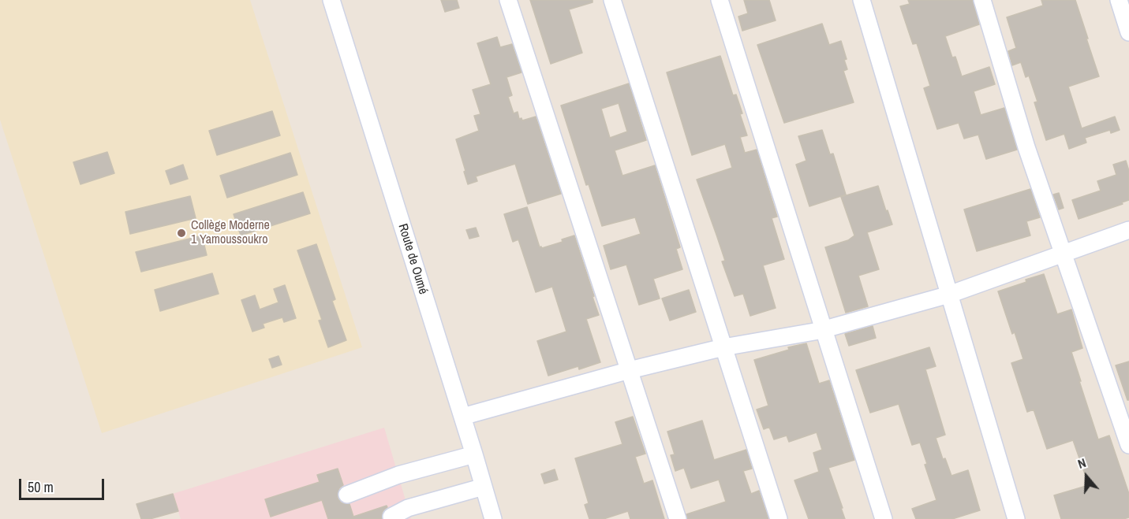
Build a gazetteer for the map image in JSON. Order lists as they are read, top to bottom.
{
  "streets": {
    "street": ["Route de Oumé"]
  },
  "places": ["Collège Moderne 1 Yamoussoukro"],
  "scale_bar": "50 m",
  "north": "top"
}
